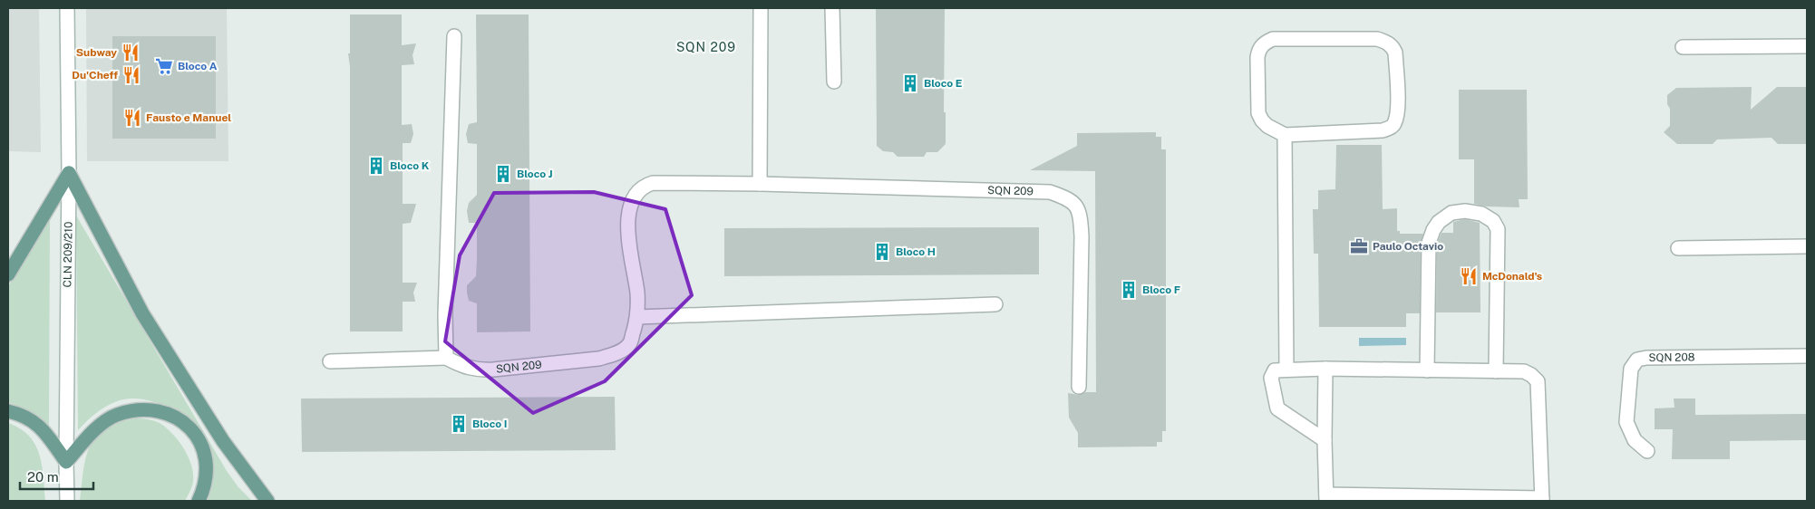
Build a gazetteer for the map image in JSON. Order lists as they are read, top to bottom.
{
  "streets": {
    "street": ["SQN 209", "CLN 209/210", "SQN 208"]
  },
  "districts": ["SQN 209"],
  "places": {
    "restaurant": [
      "Subway",
      "Du'Cheff",
      "Fausto e Manuel",
      "McDonald's"
    ],
    "supermarket": ["Bloco A"],
    "building": [
      "Bloco E",
      "Bloco K",
      "Bloco J",
      "Bloco H",
      "Bloco F",
      "Bloco I"
    ],
    "office": ["Paulo Octavio"]
  },
  "scale_bar": "20 m"
}
